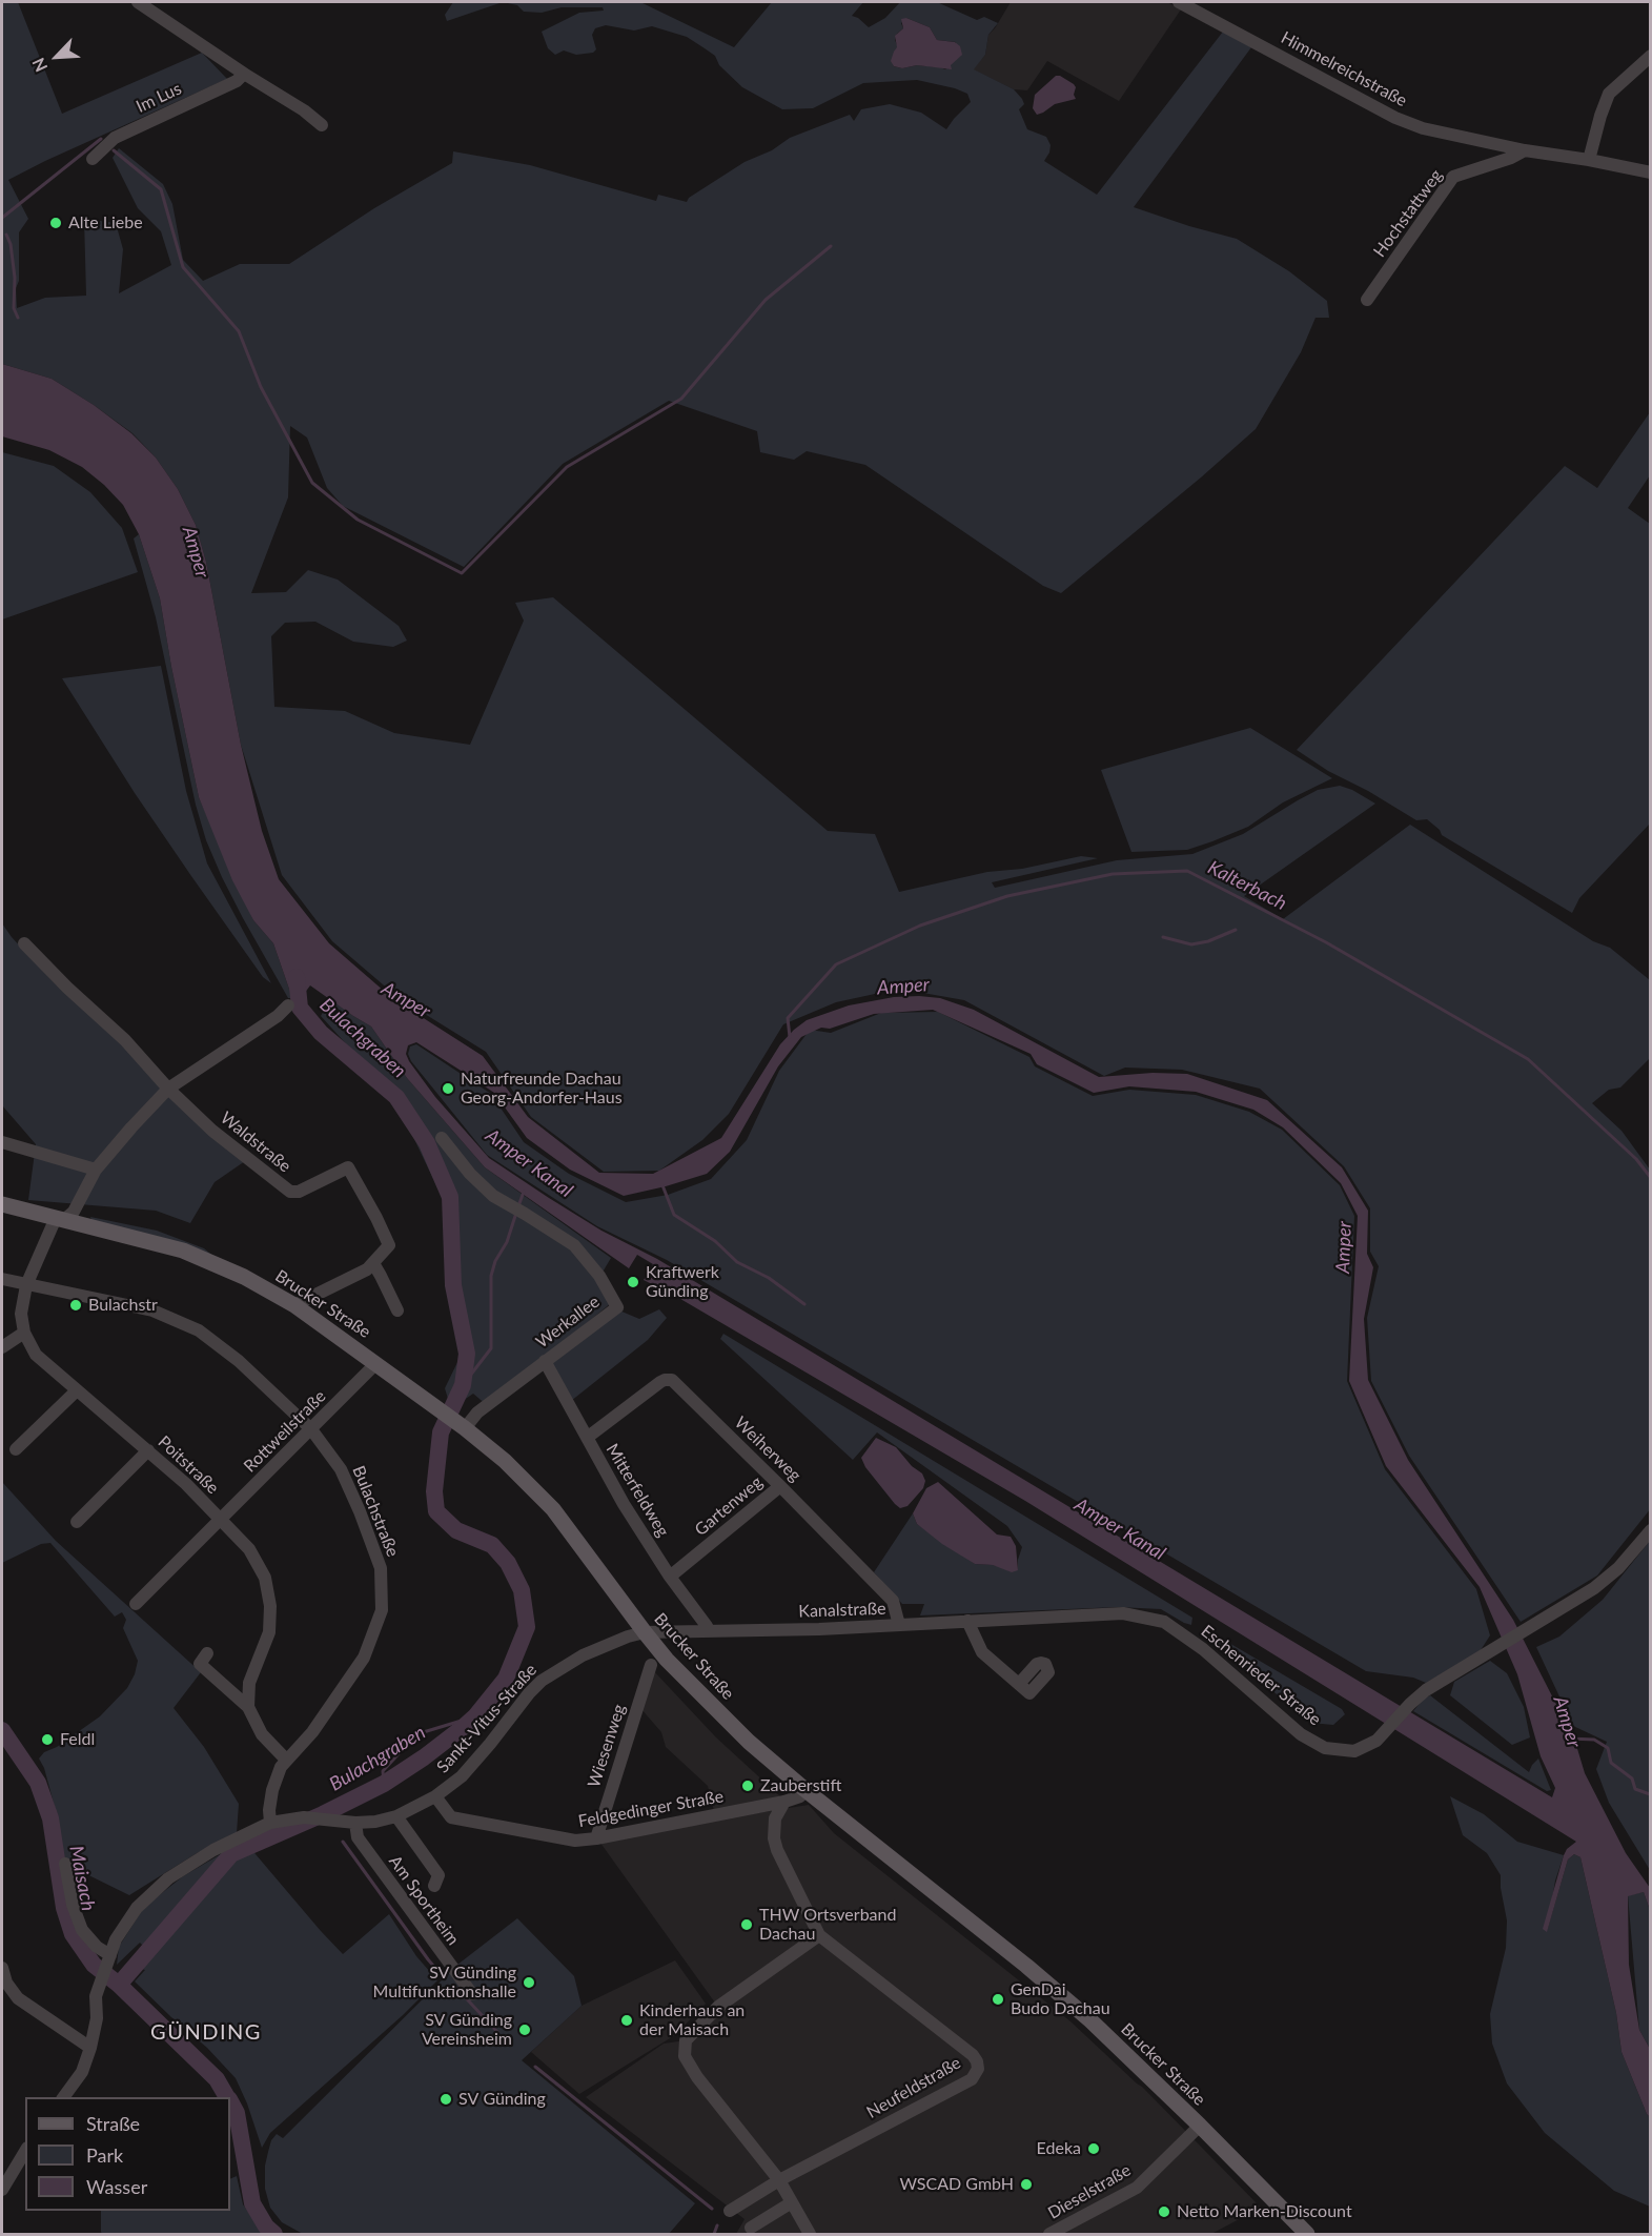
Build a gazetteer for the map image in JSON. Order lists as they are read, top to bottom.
{
  "streets": {
    "main road": ["Brucker Straße"],
    "street": [
      "Himmelreichstraße",
      "Im Lus",
      "Hochstattweg",
      "Waldstraße",
      "Werkallee",
      "Rottweilstraße",
      "Weiherweg",
      "Poitstraße",
      "Mitterfeldweg",
      "Gartenweg",
      "Bulachstraße",
      "Kanalstraße",
      "Eschenrieder Straße",
      "Sankt-Vitus-Straße",
      "Wiesenweg",
      "Feldgedinger Straße",
      "Am Sportheim",
      "Neufeldstraße",
      "Dieselstraße"
    ]
  },
  "crossings": [
    ["Himmelreichstraße", "Hochstattweg"],
    ["Brucker Straße", "Werkallee"],
    ["Brucker Straße", "Rottweilstraße"],
    ["Brucker Straße", "Kanalstraße"],
    ["Brucker Straße", "Sankt-Vitus-Straße"],
    ["Brucker Straße", "Feldgedinger Straße"],
    ["Brucker Straße", "Dieselstraße"],
    ["Werkallee", "Mitterfeldweg"],
    ["Rottweilstraße", "Poitstraße"],
    ["Rottweilstraße", "Bulachstraße"],
    ["Weiherweg", "Mitterfeldweg"],
    ["Weiherweg", "Gartenweg"],
    ["Weiherweg", "Kanalstraße"],
    ["Mitterfeldweg", "Gartenweg"],
    ["Mitterfeldweg", "Kanalstraße"],
    ["Bulachstraße", "Sankt-Vitus-Straße"],
    ["Kanalstraße", "Eschenrieder Straße"],
    ["Kanalstraße", "Sankt-Vitus-Straße"],
    ["Sankt-Vitus-Straße", "Feldgedinger Straße"],
    ["Sankt-Vitus-Straße", "Am Sportheim"],
    ["Wiesenweg", "Feldgedinger Straße"],
    ["Feldgedinger Straße", "Neufeldstraße"]
  ],
  "districts": ["GÜNDING"],
  "water": [
    "Amper",
    "Kalterbach",
    "Bulachgraben",
    "Amper Kanal",
    "Maisach"
  ],
  "places": [
    "Alte Liebe",
    "Naturfreunde Dachau Georg-Andorfer-Haus",
    "Kraftwerk Günding",
    "Bulachstr",
    "Feldl",
    "Zauberstift",
    "THW Ortsverband Dachau",
    "SV Günding Multifunktionshalle",
    "GenDai Budo Dachau",
    "Kinderhaus an der Maisach",
    "SV Günding Vereinsheim",
    "SV Günding",
    "Edeka",
    "WSCAD GmbH",
    "Netto Marken-Discount"
  ],
  "legend": ["Straße", "Park", "Wasser"],
  "north": "bottom left"
}
